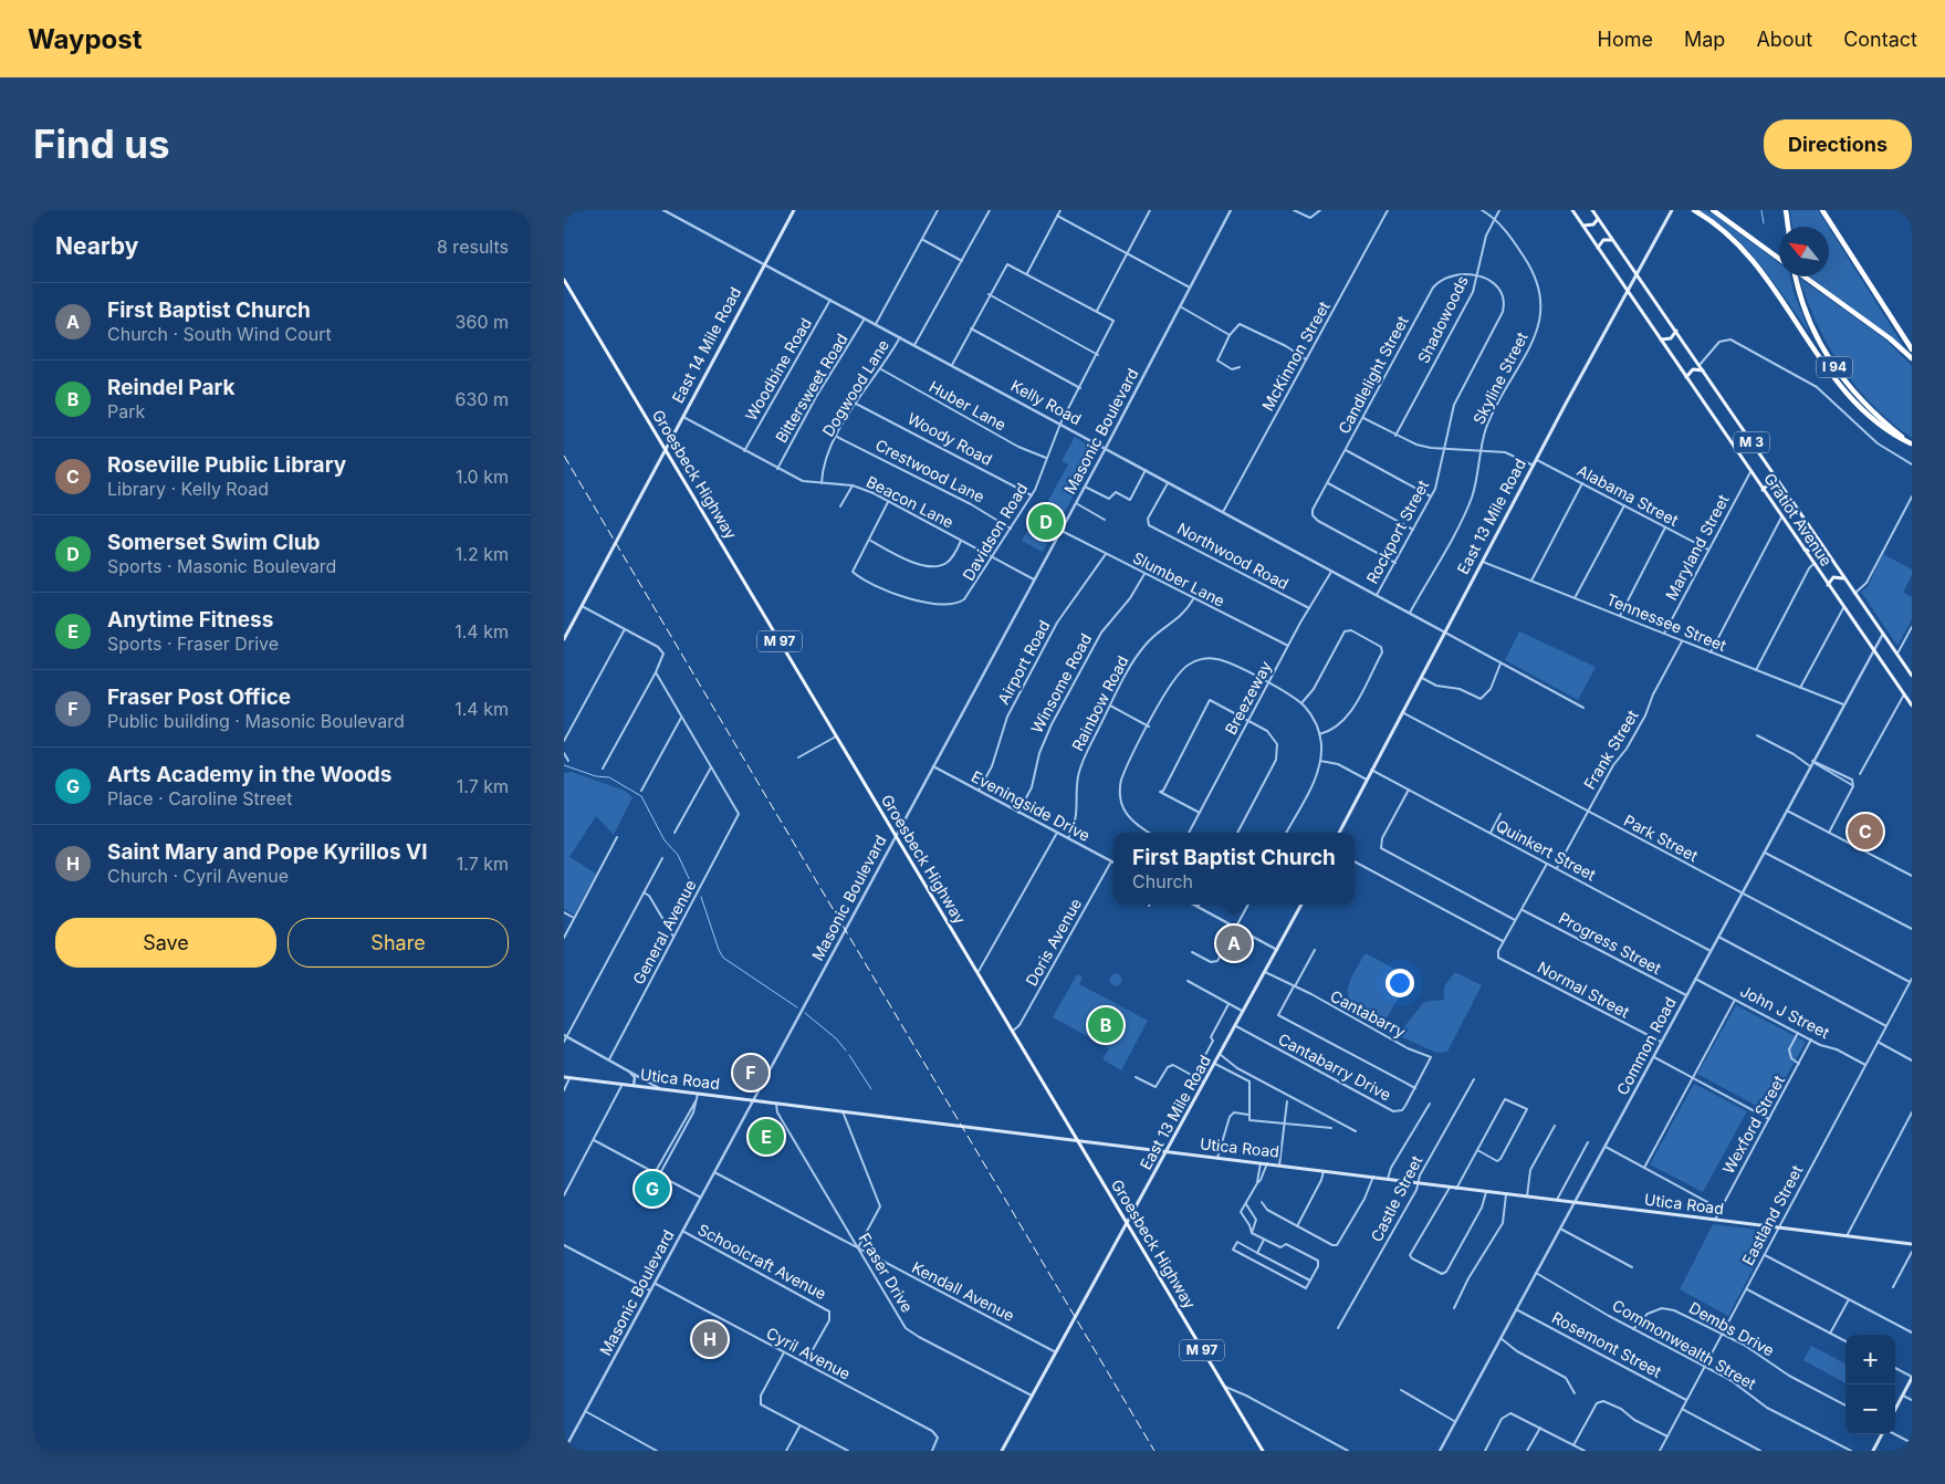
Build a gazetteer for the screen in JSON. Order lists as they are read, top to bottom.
{
  "streets": {
    "highway": ["I 94"],
    "main road": [
      "East 14 Mile Road",
      "M 3",
      "Groesbeck Highway",
      "East 13 Mile Road",
      "Gratiot Avenue",
      "M 97",
      "Utica Road"
    ],
    "street": [
      "Shadowoods",
      "McKinnon Street",
      "Woodbine Road",
      "Candlelight Street",
      "Skyline Street",
      "Bittersweet Road",
      "Dogwood Lane",
      "Kelly Road",
      "Huber Lane",
      "Masonic Boulevard",
      "Woody Road",
      "Crestwood Lane",
      "Alabama Street",
      "Beacon Lane",
      "Davidson Road",
      "Rockport Street",
      "Maryland Street",
      "Northwood Road",
      "Slumber Lane",
      "Tennessee Street",
      "Airport Road",
      "Winsome Road",
      "Breezeway",
      "Rainbow Road",
      "Frank Street",
      "Eveningside Drive",
      "Park Street",
      "Quinkert Street",
      "General Avenue",
      "Doris Avenue",
      "Progress Street",
      "Normal Street",
      "John J Street",
      "Cantabarry",
      "Common Road",
      "Cantabarry Drive",
      "Wexford Street",
      "Castle Street",
      "Eastland Street",
      "Schoolcraft Avenue",
      "Fraser Drive",
      "Kendall Avenue",
      "Dembs Drive",
      "Rosemont Street",
      "Commonwealth Street",
      "Cyril Avenue"
    ]
  },
  "crossings": [
    ["Shadowoods", "Candlelight Street"],
    ["Shadowoods", "Skyline Street"],
    ["Shadowoods", "Rockport Street"],
    ["East 14 Mile Road", "Kelly Road"],
    ["East 14 Mile Road", "Groesbeck Highway"],
    ["East 14 Mile Road", "Beacon Lane"],
    ["McKinnon Street", "Kelly Road"],
    ["Woodbine Road", "Kelly Road"],
    ["Woodbine Road", "Beacon Lane"],
    ["Candlelight Street", "Rockport Street"],
    ["Skyline Street", "Kelly Road"],
    ["Bittersweet Road", "Kelly Road"],
    ["Bittersweet Road", "Beacon Lane"],
    ["Dogwood Lane", "Kelly Road"],
    ["Dogwood Lane", "Huber Lane"],
    ["Dogwood Lane", "Woody Road"],
    ["Dogwood Lane", "Crestwood Lane"],
    ["Dogwood Lane", "Beacon Lane"],
    ["Kelly Road", "Masonic Boulevard"],
    ["Kelly Road", "East 13 Mile Road"],
    ["Kelly Road", "Davidson Road"],
    ["Kelly Road", "Rockport Street"],
    ["Kelly Road", "Northwood Road"],
    ["Kelly Road", "Breezeway"],
    ["Huber Lane", "Davidson Road"],
    ["Masonic Boulevard", "Groesbeck Highway"],
    ["Masonic Boulevard", "Beacon Lane"],
    ["Masonic Boulevard", "Slumber Lane"],
    ["Masonic Boulevard", "Eveningside Drive"],
    ["Masonic Boulevard", "Utica Road"],
    ["Masonic Boulevard", "Schoolcraft Avenue"],
    ["Masonic Boulevard", "Kendall Avenue"],
    ["Masonic Boulevard", "Cyril Avenue"],
    ["Woody Road", "Davidson Road"],
    ["Crestwood Lane", "Davidson Road"],
    ["Groesbeck Highway", "East 13 Mile Road"],
    ["Groesbeck Highway", "Doris Avenue"],
    ["Groesbeck Highway", "Utica Road"],
    ["Alabama Street", "East 13 Mile Road"],
    ["Alabama Street", "Maryland Street"],
    ["Beacon Lane", "Davidson Road"],
    ["East 13 Mile Road", "Gratiot Avenue"],
    ["East 13 Mile Road", "Tennessee Street"],
    ["East 13 Mile Road", "Park Street"],
    ["East 13 Mile Road", "Quinkert Street"],
    ["East 13 Mile Road", "Cantabarry"],
    ["East 13 Mile Road", "Cantabarry Drive"],
    ["East 13 Mile Road", "Utica Road"],
    ["East 13 Mile Road", "Fraser Drive"],
    ["East 13 Mile Road", "Kendall Avenue"],
    ["Gratiot Avenue", "Maryland Street"],
    ["Gratiot Avenue", "Common Road"],
    ["Maryland Street", "Tennessee Street"],
    ["Northwood Road", "Breezeway"],
    ["Slumber Lane", "Airport Road"],
    ["Slumber Lane", "Winsome Road"],
    ["Slumber Lane", "Breezeway"],
    ["Slumber Lane", "Rainbow Road"],
    ["Tennessee Street", "Frank Street"],
    ["Tennessee Street", "Common Road"],
    ["Airport Road", "Eveningside Drive"],
    ["Winsome Road", "Eveningside Drive"],
    ["Rainbow Road", "Eveningside Drive"],
    ["Frank Street", "Park Street"],
    ["Frank Street", "Quinkert Street"],
    ["Eveningside Drive", "Doris Avenue"],
    ["Park Street", "Common Road"],
    ["Park Street", "Eastland Street"],
    ["Quinkert Street", "Common Road"],
    ["Progress Street", "Common Road"],
    ["Normal Street", "Common Road"],
    ["John J Street", "Common Road"],
    ["John J Street", "Wexford Street"],
    ["John J Street", "Eastland Street"],
    ["Cantabarry", "Cantabarry Drive"],
    ["Common Road", "Utica Road"],
    ["Common Road", "Rosemont Street"],
    ["Common Road", "Commonwealth Street"],
    ["Utica Road", "Wexford Street"],
    ["Utica Road", "Castle Street"],
    ["Utica Road", "Eastland Street"],
    ["Utica Road", "Fraser Drive"],
    ["Eastland Street", "Dembs Drive"],
    ["Eastland Street", "Rosemont Street"],
    ["Eastland Street", "Commonwealth Street"],
    ["Schoolcraft Avenue", "Cyril Avenue"],
    ["Fraser Drive", "Kendall Avenue"],
    ["Dembs Drive", "Commonwealth Street"]
  ],
  "north": "top left",
  "page": {
    "header": "Waypost",
    "nav": [
      "Home",
      "Map",
      "About",
      "Contact"
    ],
    "buttons": [
      "Directions",
      ["Save", "Share"]
    ],
    "title": "Find us",
    "heading": ["Nearby", "8 results"],
    "list": [
      {
        "mark": "A",
        "name": "First Baptist Church",
        "note": "Church · South Wind Court",
        "value": "360 m"
      },
      {
        "mark": "B",
        "name": "Reindel Park",
        "note": "Park",
        "value": "630 m"
      },
      {
        "mark": "C",
        "name": "Roseville Public Library",
        "note": "Library · Kelly Road",
        "value": "1.0 km"
      },
      {
        "mark": "D",
        "name": "Somerset Swim Club",
        "note": "Sports · Masonic Boulevard",
        "value": "1.2 km"
      },
      {
        "mark": "E",
        "name": "Anytime Fitness",
        "note": "Sports · Fraser Drive",
        "value": "1.4 km"
      },
      {
        "mark": "F",
        "name": "Fraser Post Office",
        "note": "Public building · Masonic Boulevard",
        "value": "1.4 km"
      },
      {
        "mark": "G",
        "name": "Arts Academy in the Woods",
        "note": "Place · Caroline Street",
        "value": "1.7 km"
      },
      {
        "mark": "H",
        "name": "Saint Mary and Pope Kyrillos VI",
        "note": "Church · Cyril Avenue",
        "value": "1.7 km"
      }
    ],
    "pins": [
      "D",
      "C",
      "A",
      "B",
      "F",
      "E",
      "G",
      "H"
    ],
    "popup": ["First Baptist Church", "Church"],
    "map_buttons": ["+", "−"]
  }
}
